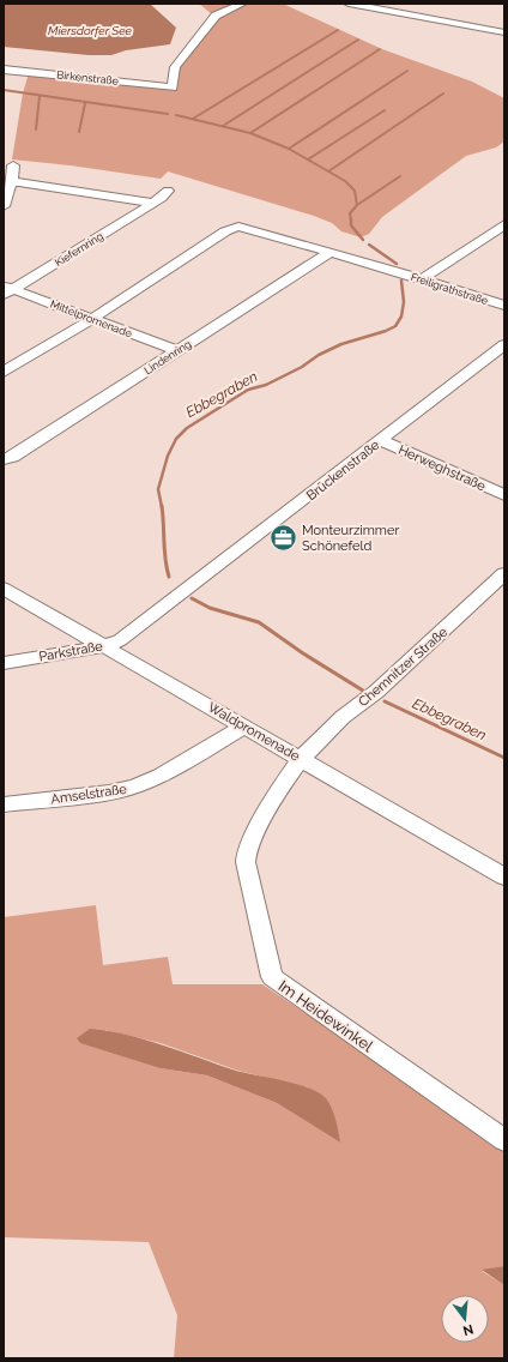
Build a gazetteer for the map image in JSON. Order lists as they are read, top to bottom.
{
  "streets": {
    "street": [
      "Birkenstraße",
      "Kiefernring",
      "Freiligrathstraße",
      "Mittelpromenade",
      "Lindenring",
      "Herweghstraße",
      "Brückenstraße",
      "Parkstraße",
      "Chemnitzer Straße",
      "Waldpromenade",
      "Amselstraße",
      "Im Heidewinkel"
    ]
  },
  "crossings": [
    ["Kiefernring", "Mittelpromenade"],
    ["Freiligrathstraße", "Lindenring"],
    ["Mittelpromenade", "Lindenring"],
    ["Herweghstraße", "Brückenstraße"],
    ["Brückenstraße", "Parkstraße"],
    ["Parkstraße", "Waldpromenade"],
    ["Chemnitzer Straße", "Waldpromenade"],
    ["Chemnitzer Straße", "Im Heidewinkel"],
    ["Waldpromenade", "Amselstraße"],
    ["Waldpromenade", "Im Heidewinkel"]
  ],
  "water": ["Miersdorfer See", "Ebbegraben"],
  "places": {
    "office": ["Monteurzimmer Schönefeld"]
  },
  "north": "bottom"
}
